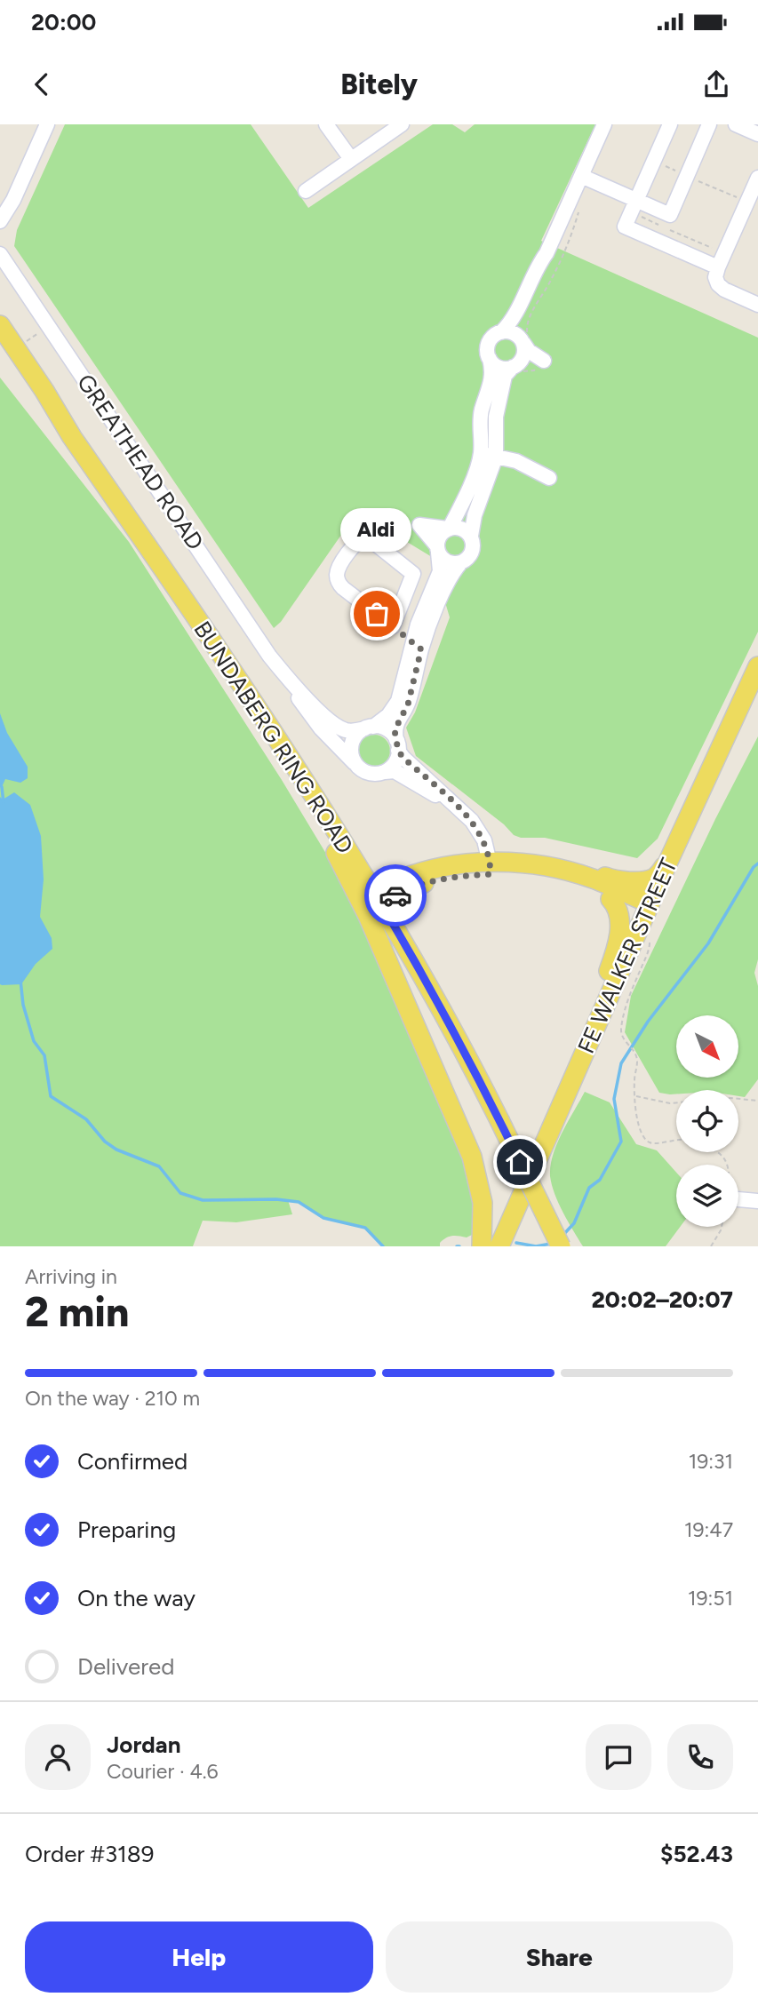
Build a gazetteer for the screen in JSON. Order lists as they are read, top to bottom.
{
  "streets": {
    "main road": ["BUNDABERG RING ROAD", "FE WALKER STREET"],
    "street": ["GREATHEAD ROAD"]
  },
  "places": ["Aldi"],
  "north": "bottom right",
  "page": {
    "status": "20:00",
    "header": "Bitely",
    "bubble": "Aldi",
    "heading": ["2 min", "Arriving in", "20:02–20:07"],
    "panel": [
      "Jordan",
      "Courier · 4.6",
      "Order #3189",
      "$52.43"
    ],
    "bar": "On the way · 210 m",
    "list": [
      ["Confirmed", "19:31"],
      ["Preparing", "19:47"],
      ["On the way", "19:51"],
      "Delivered"
    ],
    "buttons": ["Help", "Share"]
  }
}
